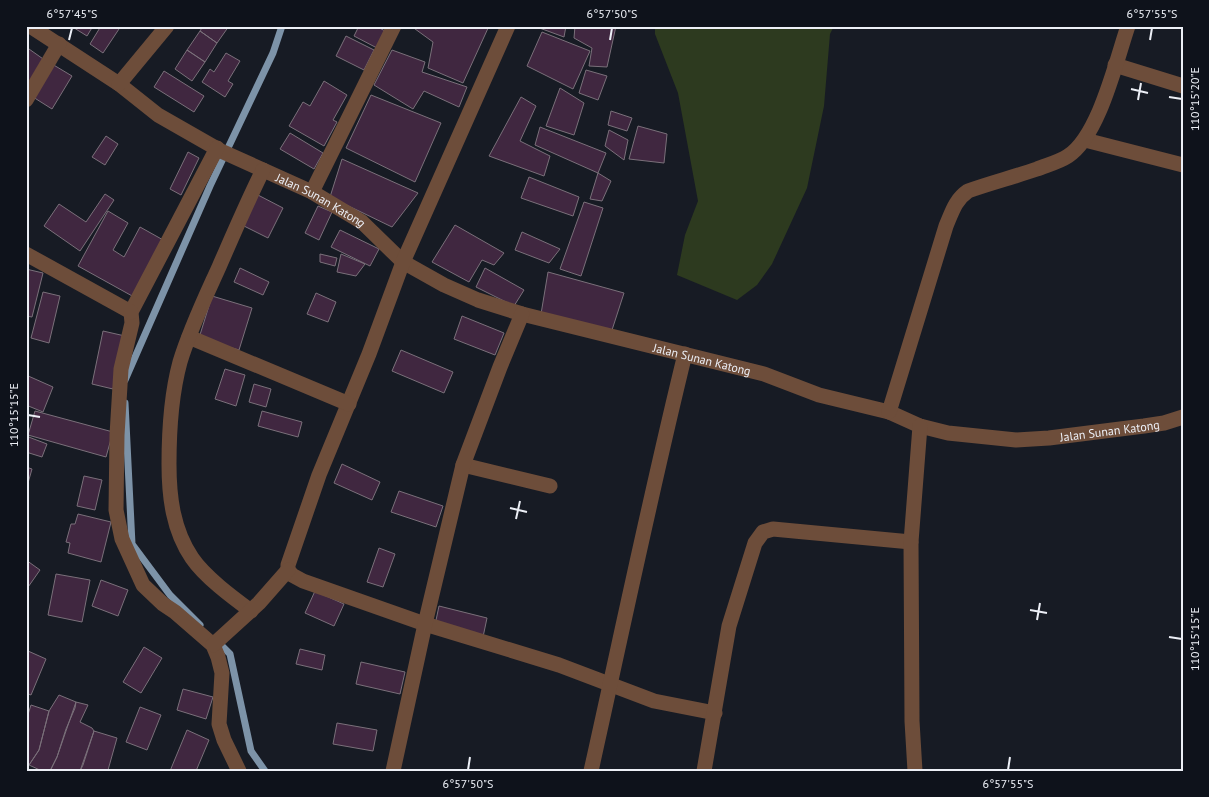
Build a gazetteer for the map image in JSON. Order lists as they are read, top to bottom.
{
  "streets": {
    "street": ["Jalan Sunan Katong"]
  },
  "coordinates": [
    "6°57'45\"S",
    "6°57'50\"S",
    "6°57'55\"S",
    "110°15'20\"E",
    "110°15'15\"E"
  ]
}
